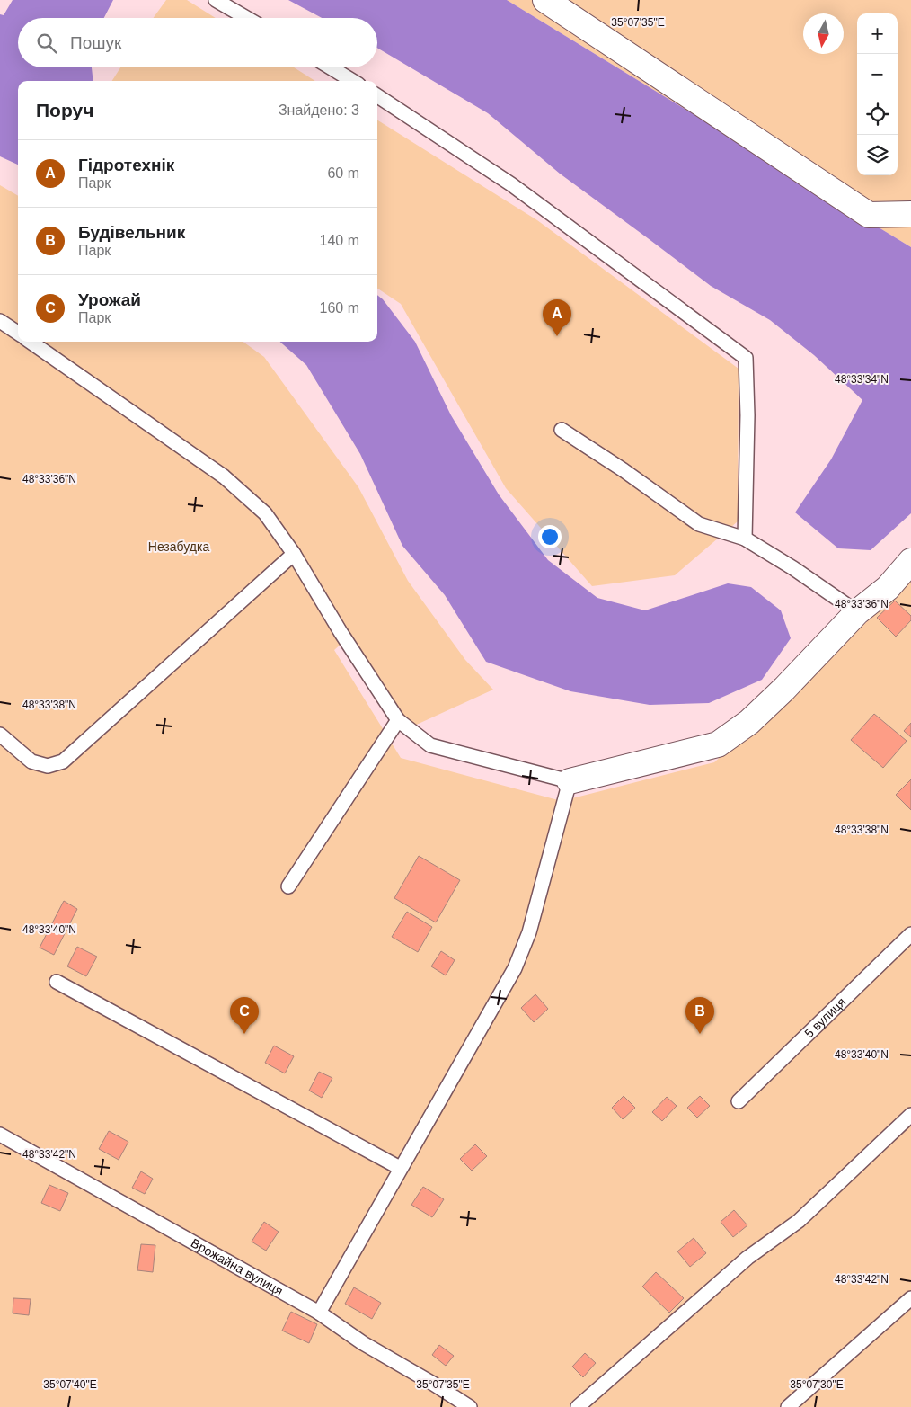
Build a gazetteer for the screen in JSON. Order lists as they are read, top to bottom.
{
  "streets": {
    "lane": ["5 вулиця", "Врожайна вулиця"]
  },
  "parks": ["Незабудка"],
  "north": "bottom",
  "page": {
    "map_buttons": ["+", "−"],
    "search": "Пошук",
    "heading": ["Поруч", "Знайдено: 3"],
    "list": [
      {
        "mark": "A",
        "name": "Гідротехнік",
        "note": "Парк",
        "value": "60 m"
      },
      {
        "mark": "B",
        "name": "Будівельник",
        "note": "Парк",
        "value": "140 m"
      },
      {
        "mark": "C",
        "name": "Урожай",
        "note": "Парк",
        "value": "160 m"
      }
    ],
    "pins": ["A", "B", "C"]
  },
  "coordinates": [
    "35°07'35\"E",
    "48°33'34\"N",
    "48°33'36\"N",
    "48°33'38\"N",
    "48°33'40\"N",
    "48°33'42\"N",
    "35°07'40\"E",
    "35°07'30\"E"
  ]
}
